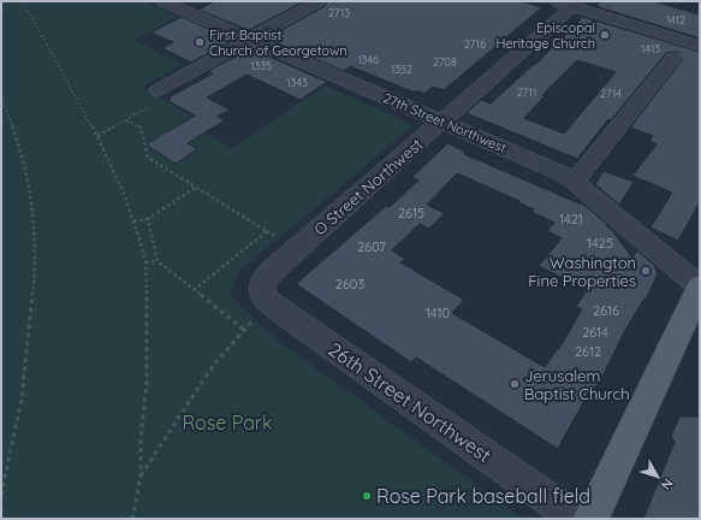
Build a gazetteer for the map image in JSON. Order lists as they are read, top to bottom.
{
  "streets": {
    "street": ["27th Street Northwest", "O Street Northwest", "26th Street Northwest"]
  },
  "crossings": [
    ["27th Street Northwest", "O Street Northwest"],
    ["O Street Northwest", "26th Street Northwest"]
  ],
  "parks": ["Rose Park"],
  "places": [
    "Episcopal Heritage Church",
    "First Baptist Church of Georgetown",
    "Washington Fine Properties",
    "Jerusalem Baptist Church",
    "Rose Park baseball field"
  ],
  "house_numbers": [
    "2713",
    "1412",
    "2716",
    "1413",
    "1346",
    "2708",
    "1335",
    "1352",
    "1343",
    "2711",
    "2714",
    "2615",
    "1421",
    "1425",
    "2607",
    "2603",
    "2616",
    "1410",
    "2614",
    "2612"
  ],
  "north": "bottom right"
}
